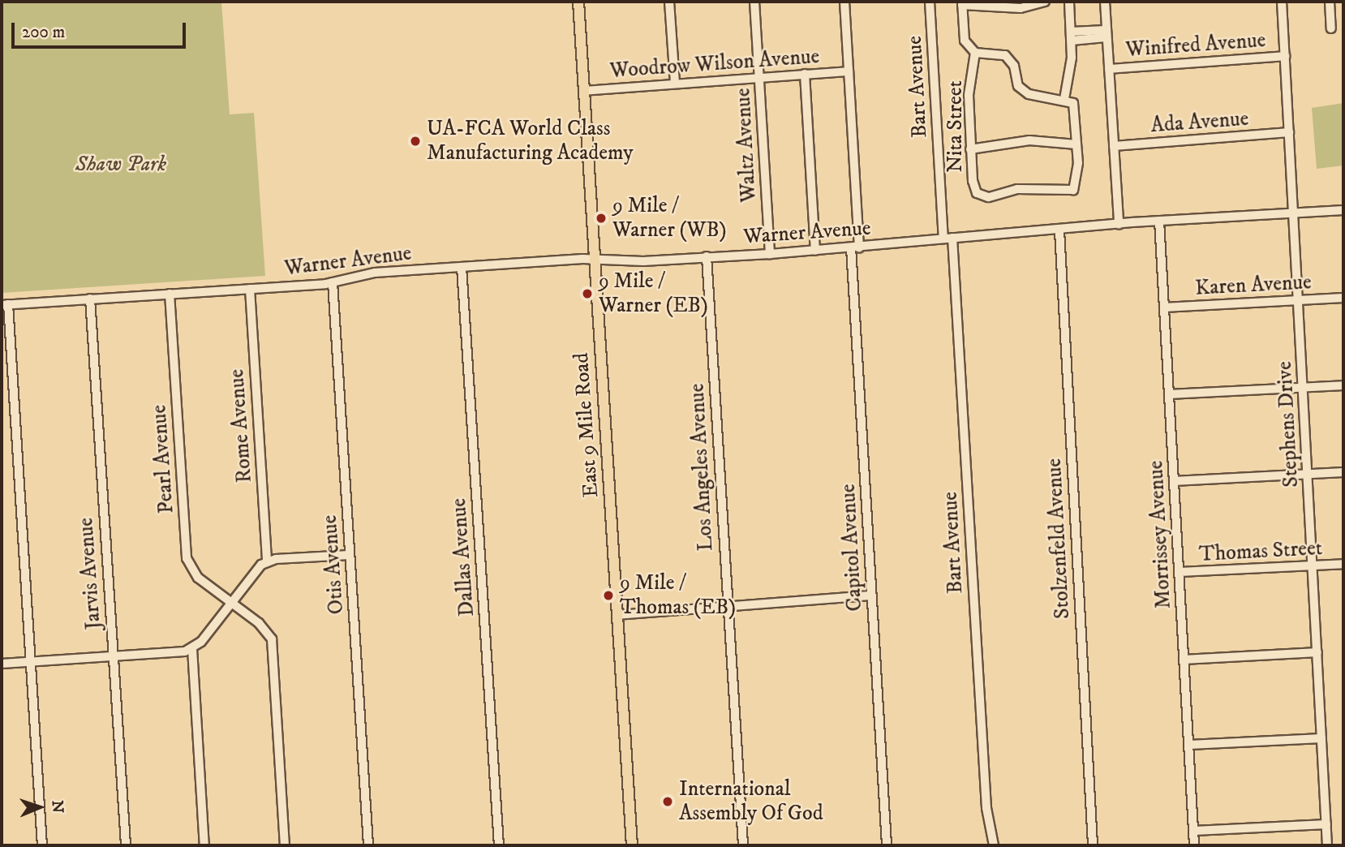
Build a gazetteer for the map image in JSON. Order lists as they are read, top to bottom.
{
  "streets": {
    "main road": ["East 9 Mile Road"],
    "street": [
      "Winifred Avenue",
      "Woodrow Wilson Avenue",
      "Bart Avenue",
      "Ada Avenue",
      "Nita Street",
      "Waltz Avenue",
      "Warner Avenue",
      "Karen Avenue",
      "Stephens Drive",
      "Rome Avenue",
      "Pearl Avenue",
      "Los Angeles Avenue",
      "Morrissey Avenue",
      "Stolzenfeld Avenue",
      "Capitol Avenue",
      "Thomas Street",
      "Dallas Avenue",
      "Otis Avenue",
      "Jarvis Avenue"
    ]
  },
  "crossings": [
    ["Winifred Avenue", "Stephens Drive"],
    ["Woodrow Wilson Avenue", "Waltz Avenue"],
    ["Woodrow Wilson Avenue", "East 9 Mile Road"],
    ["Woodrow Wilson Avenue", "Capitol Avenue"],
    ["Bart Avenue", "Warner Avenue"],
    ["Ada Avenue", "Stephens Drive"],
    ["Waltz Avenue", "Warner Avenue"],
    ["Warner Avenue", "Stephens Drive"],
    ["Warner Avenue", "East 9 Mile Road"],
    ["Warner Avenue", "Rome Avenue"],
    ["Warner Avenue", "Pearl Avenue"],
    ["Warner Avenue", "Los Angeles Avenue"],
    ["Warner Avenue", "Morrissey Avenue"],
    ["Warner Avenue", "Stolzenfeld Avenue"],
    ["Warner Avenue", "Capitol Avenue"],
    ["Warner Avenue", "Dallas Avenue"],
    ["Warner Avenue", "Otis Avenue"],
    ["Warner Avenue", "Jarvis Avenue"],
    ["Karen Avenue", "Stephens Drive"],
    ["Karen Avenue", "Morrissey Avenue"],
    ["Stephens Drive", "Thomas Street"],
    ["Morrissey Avenue", "Thomas Street"]
  ],
  "parks": ["Shaw Park"],
  "places": [
    "UA-FCA World Class Manufacturing Academy",
    "9 Mile / Warner (WB)",
    "9 Mile / Warner (EB)",
    "9 Mile / Thomas (EB)",
    "International Assembly Of God"
  ],
  "scale_bar": "200 m",
  "north": "right"
}
